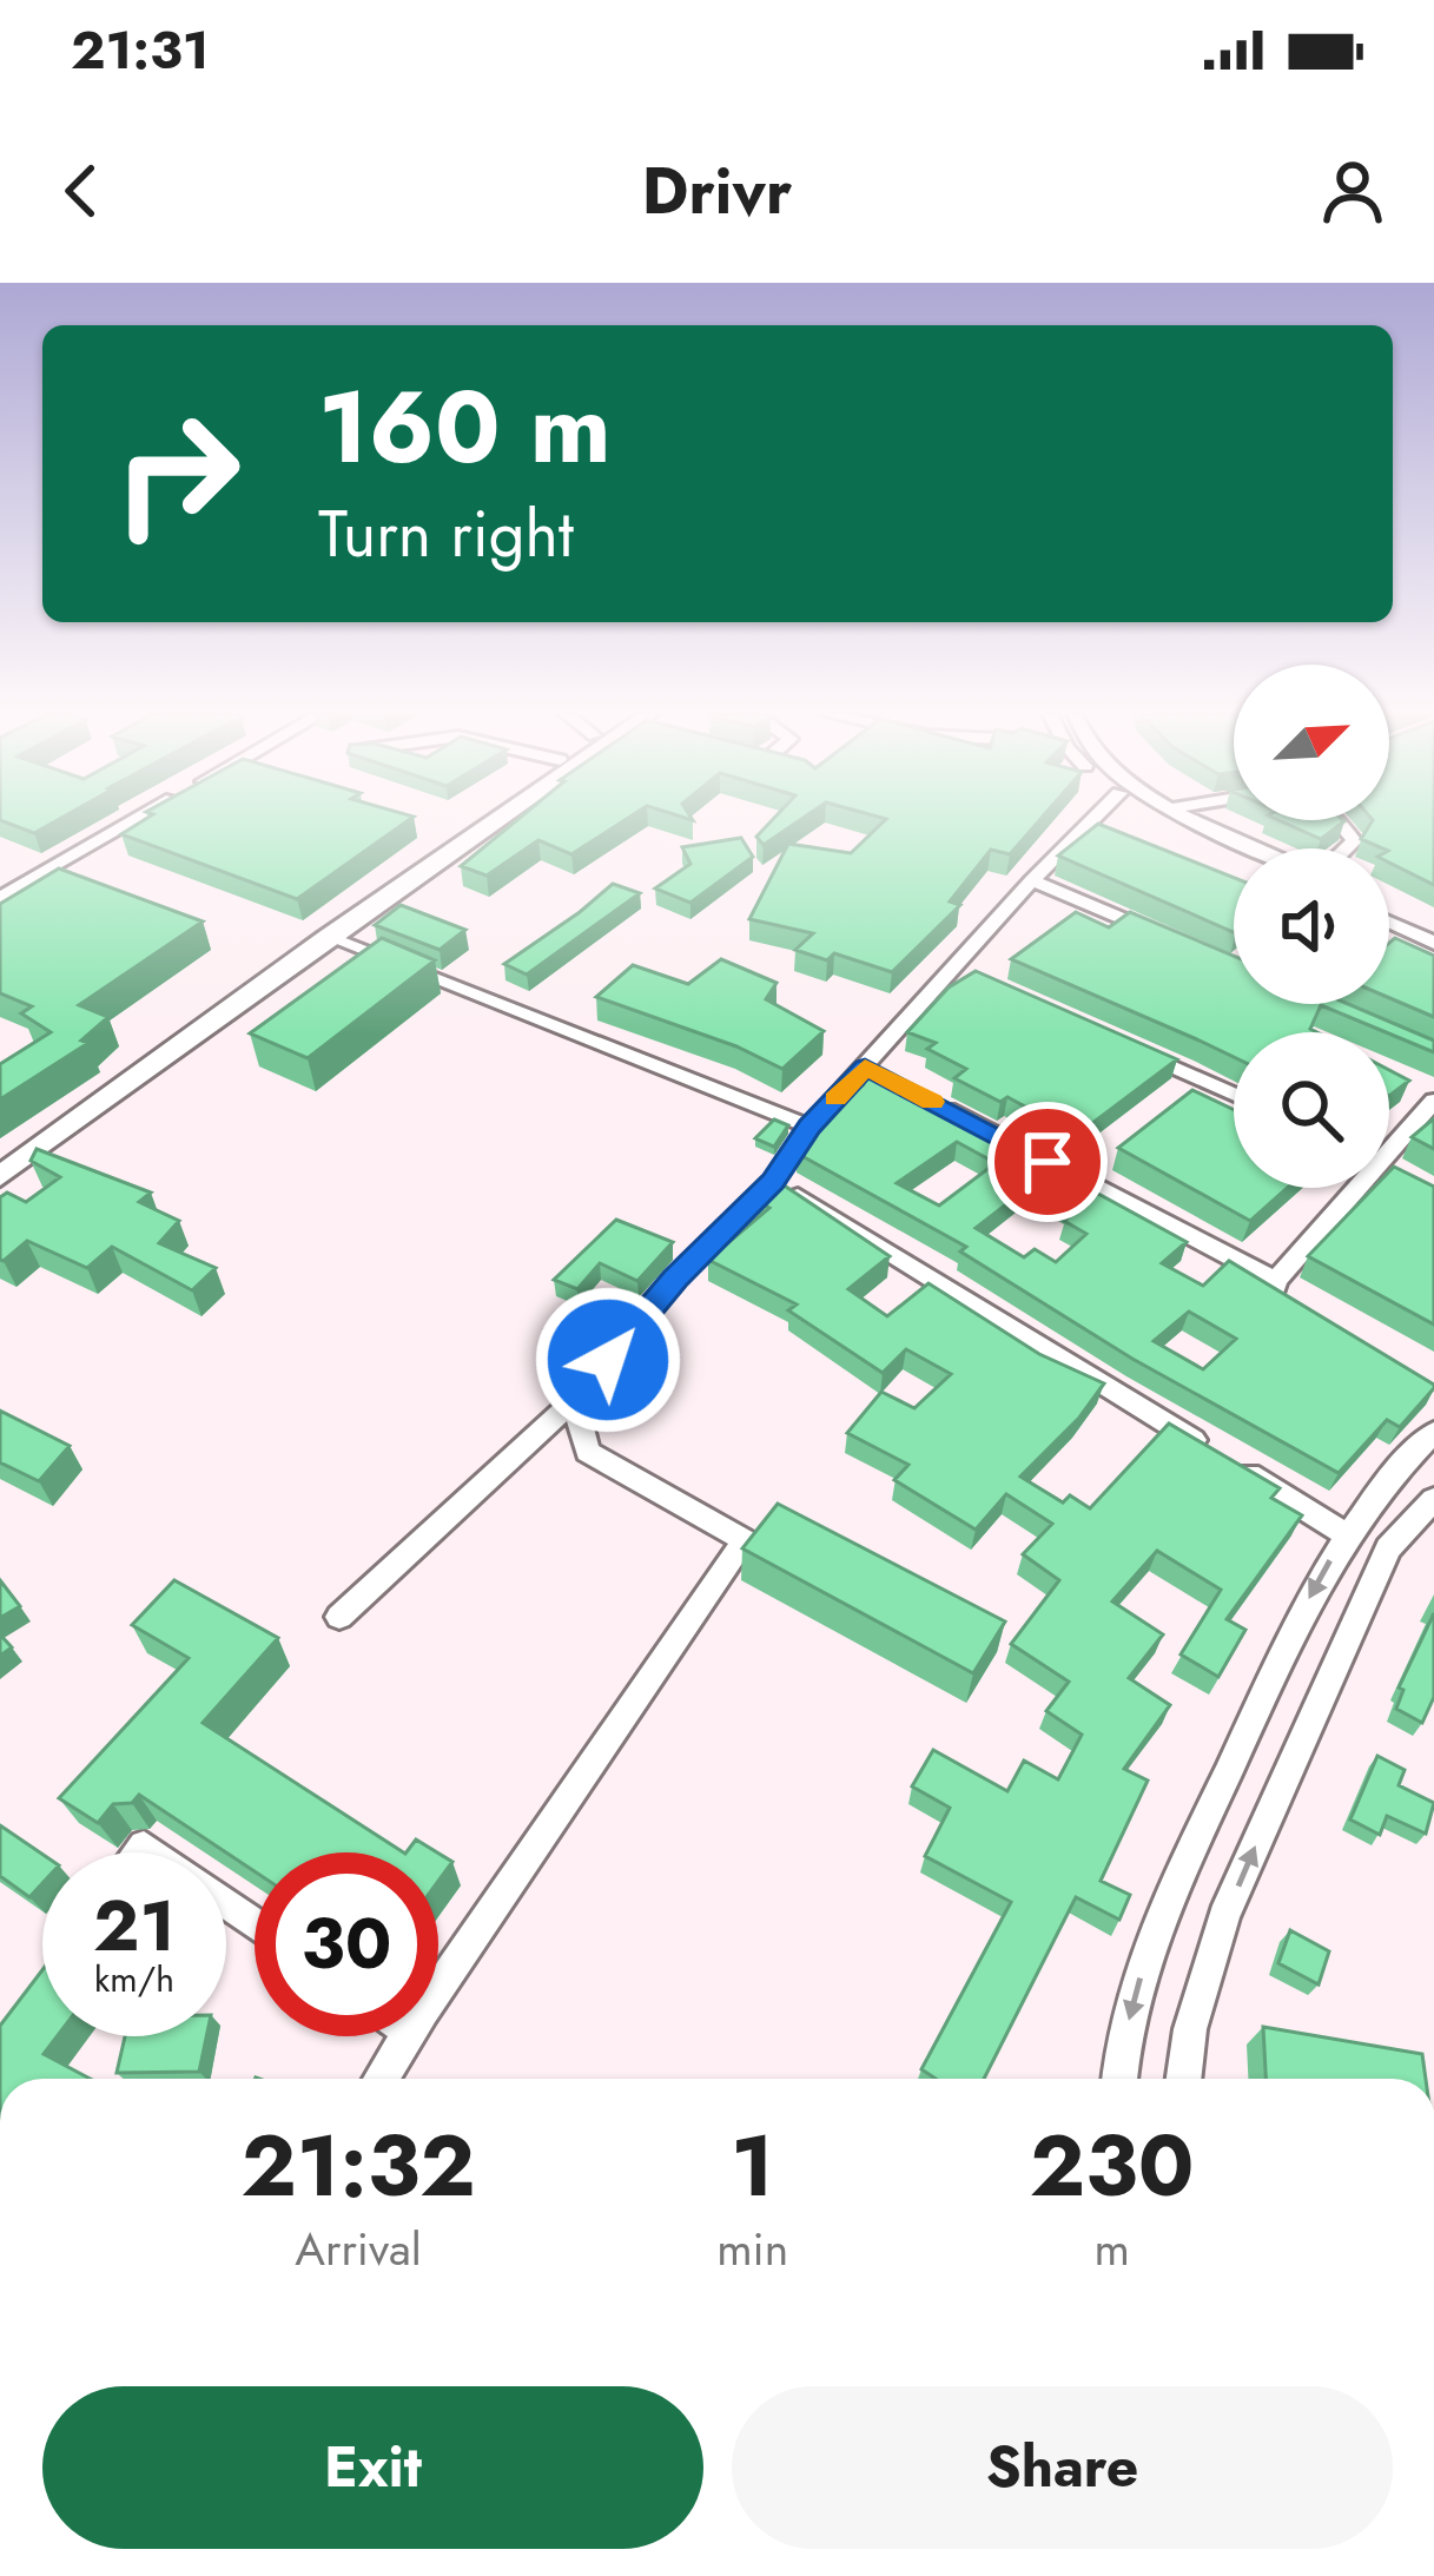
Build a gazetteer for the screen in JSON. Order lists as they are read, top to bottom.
{
  "north": "top right",
  "page": {
    "status": "21:31",
    "header": "Drivr",
    "turn": ["160 m", "Turn right"],
    "speed": "21 km/h",
    "limit": "30",
    "eta": [
      "21:32",
      "Arrival",
      "1",
      "min",
      "230",
      "m"
    ],
    "buttons": ["Exit", "Share"]
  }
}
